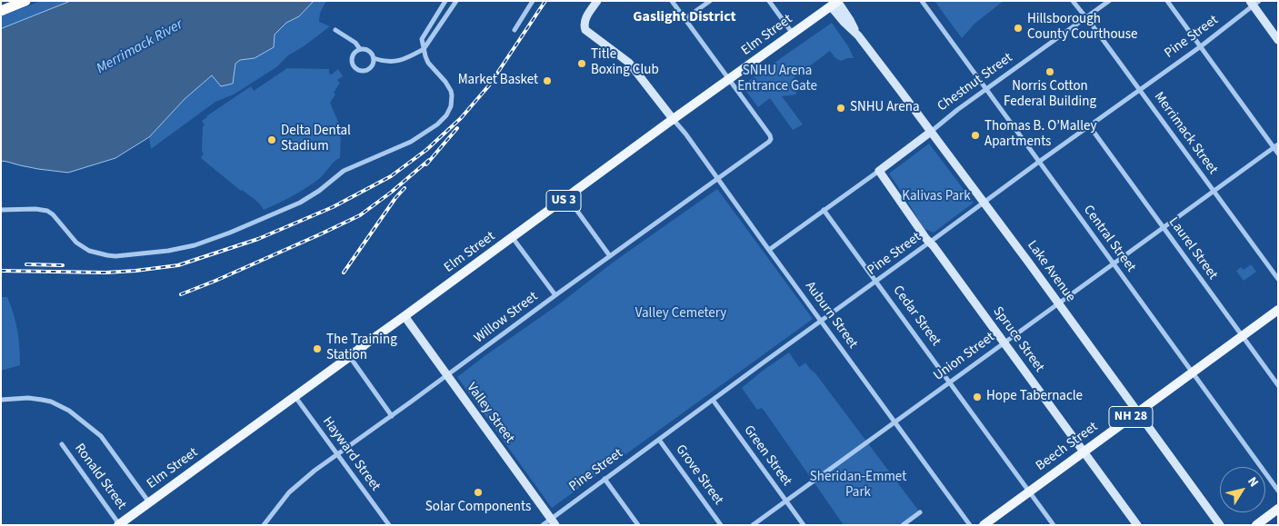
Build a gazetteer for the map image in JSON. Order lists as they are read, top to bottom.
{
  "streets": {
    "main road": [
      "Elm Street",
      "US 3",
      "NH 28",
      "Beech Street"
    ],
    "street": [
      "Pine Street",
      "Chestnut Street",
      "Merrimack Street",
      "Central Street",
      "Laurel Street",
      "Lake Avenue",
      "Auburn Street",
      "Cedar Street",
      "Willow Street",
      "Spruce Street",
      "Union Street",
      "Valley Street",
      "Hayward Street",
      "Green Street",
      "Grove Street",
      "Ronald Street"
    ]
  },
  "crossings": [
    ["Elm Street", "Lake Avenue"],
    ["Elm Street", "Auburn Street"],
    ["Elm Street", "Willow Street"],
    ["Elm Street", "Valley Street"],
    ["Elm Street", "Hayward Street"],
    ["Elm Street", "Ronald Street"],
    ["Pine Street", "Merrimack Street"],
    ["Pine Street", "Central Street"],
    ["Pine Street", "Laurel Street"],
    ["Pine Street", "Lake Avenue"],
    ["Pine Street", "Auburn Street"],
    ["Pine Street", "Cedar Street"],
    ["Pine Street", "Spruce Street"],
    ["Pine Street", "Valley Street"],
    ["Pine Street", "Green Street"],
    ["Pine Street", "Grove Street"],
    ["Chestnut Street", "Merrimack Street"],
    ["Chestnut Street", "Central Street"],
    ["Chestnut Street", "Lake Avenue"],
    ["Chestnut Street", "Auburn Street"],
    ["Chestnut Street", "Cedar Street"],
    ["Chestnut Street", "Spruce Street"],
    ["Merrimack Street", "Union Street"],
    ["Central Street", "Union Street"],
    ["Central Street", "Beech Street"],
    ["Laurel Street", "Union Street"],
    ["Laurel Street", "Beech Street"],
    ["Lake Avenue", "Union Street"],
    ["Lake Avenue", "Beech Street"],
    ["Auburn Street", "Willow Street"],
    ["Auburn Street", "Union Street"],
    ["Cedar Street", "Union Street"],
    ["Cedar Street", "Beech Street"],
    ["Willow Street", "Valley Street"],
    ["Willow Street", "Hayward Street"],
    ["Spruce Street", "Union Street"],
    ["Spruce Street", "Beech Street"],
    ["Union Street", "Green Street"]
  ],
  "districts": ["Gaslight District"],
  "water": ["Merrimack River"],
  "parks": [
    "SNHU Arena Entrance Gate",
    "Kalivas Park",
    "Valley Cemetery",
    "Sheridan-Emmet Park"
  ],
  "places": [
    "Hillsborough County Courthouse",
    "Title Boxing Club",
    "Norris Cotton Federal Building",
    "Market Basket",
    "SNHU Arena",
    "Thomas B. O’Malley Apartments",
    "Delta Dental Stadium",
    "The Training Station",
    "Hope Tabernacle",
    "Solar Components"
  ],
  "north": "top right"
}
